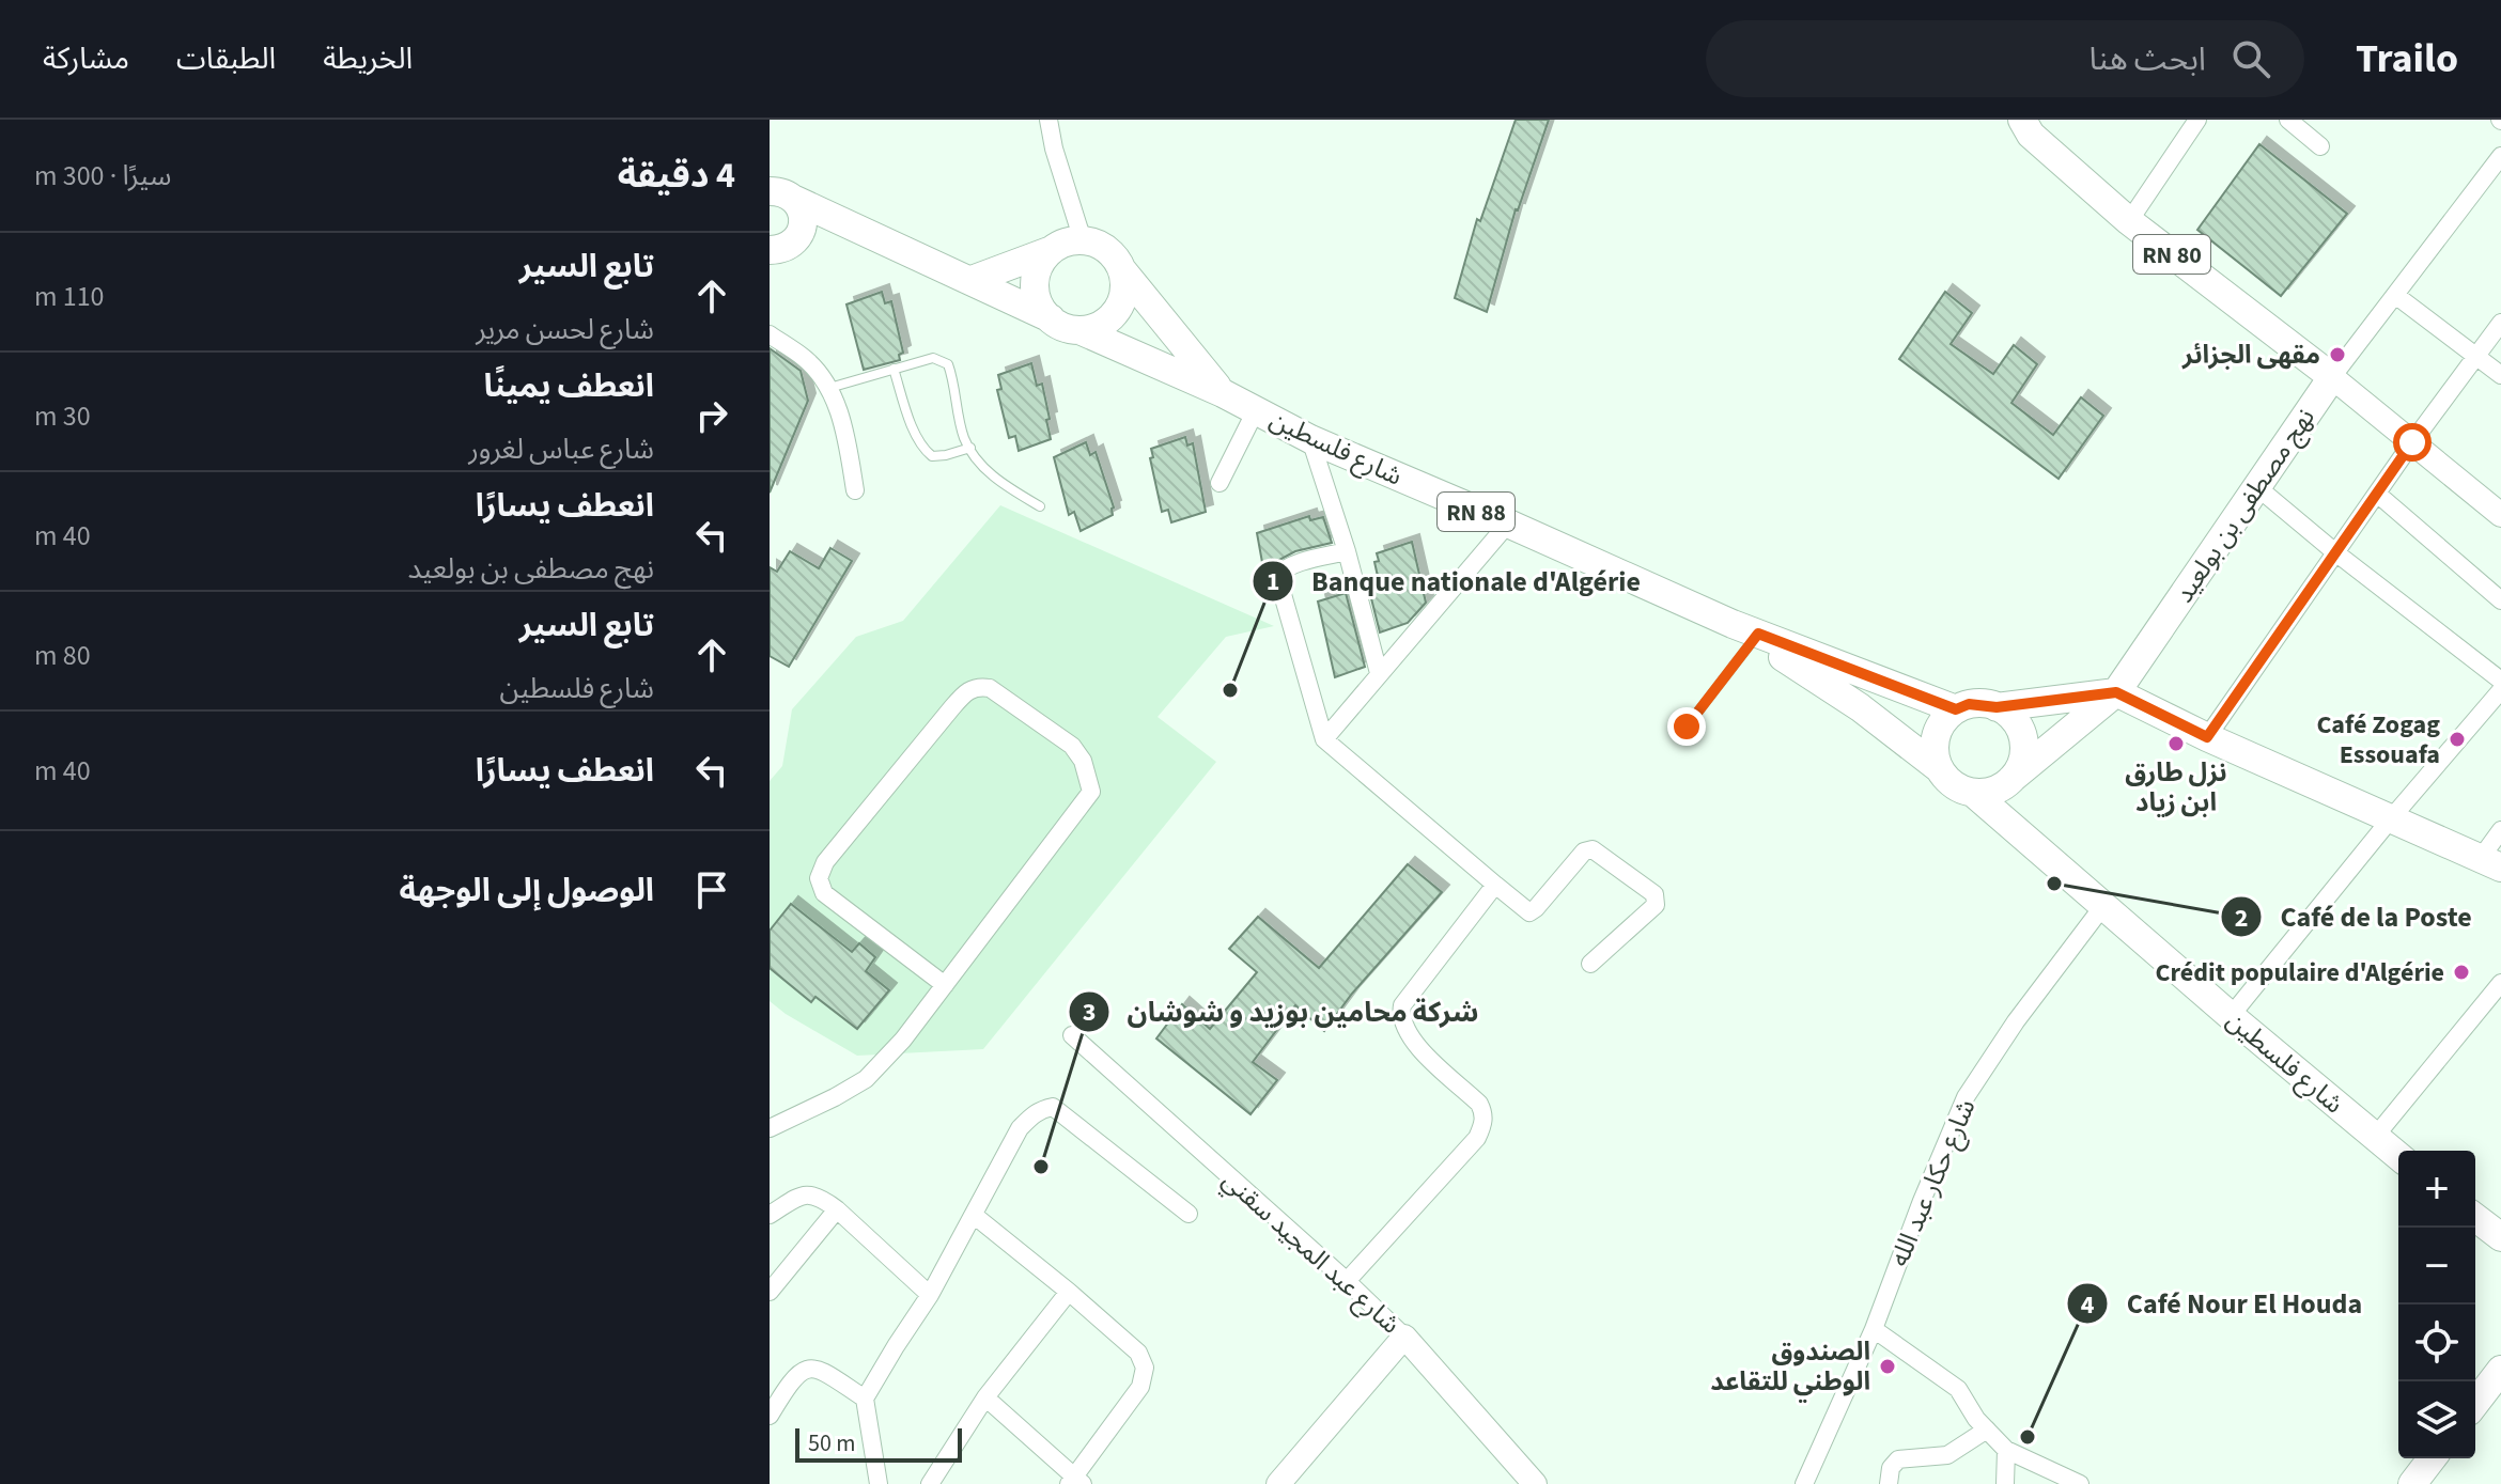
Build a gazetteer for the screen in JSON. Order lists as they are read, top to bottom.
{
  "streets": {
    "main road": [
      "RN 80",
      "شارع فلسطين",
      "نهج مصطفى بن بولعيد",
      "RN 88",
      "شارع عبد المجيد سقني"
    ],
    "street": ["شارع حكار عبد الله"]
  },
  "crossings": [
    ["RN 80", "نهج مصطفى بن بولعيد"],
    ["شارع فلسطين", "نهج مصطفى بن بولعيد"],
    ["شارع فلسطين", "RN 88"],
    ["شارع فلسطين", "شارع حكار عبد الله"]
  ],
  "places": [
    "مقهى الجزائر",
    "Banque nationale d'Algérie",
    "Café Zogag Essouafa",
    "نزل طارق ابن زياد",
    "Café de la Poste",
    "Crédit populaire d'Algérie",
    "شركة محامين بوزيد و شوشان",
    "الصندوق الوطني للتقاعد",
    "Café Nour El Houda"
  ],
  "scale_bar": "50 m",
  "page": {
    "header": "Trailo",
    "search": "ابحث هنا",
    "nav": ["الخريطة", "الطبقات", "مشاركة"],
    "heading": ["4 دقيقة", "سيرًا · 300 m"],
    "list": [
      ["تابع السير", "شارع لحسن مرير", "110 m"],
      ["انعطف يمينًا", "شارع عباس لغرور", "30 m"],
      ["انعطف يسارًا", "نهج مصطفى بن بولعيد", "40 m"],
      ["تابع السير", "شارع فلسطين", "80 m"],
      ["انعطف يسارًا", "40 m"],
      "الوصول إلى الوجهة"
    ],
    "map_buttons": ["+", "−"],
    "scale": "50 m"
  }
}
